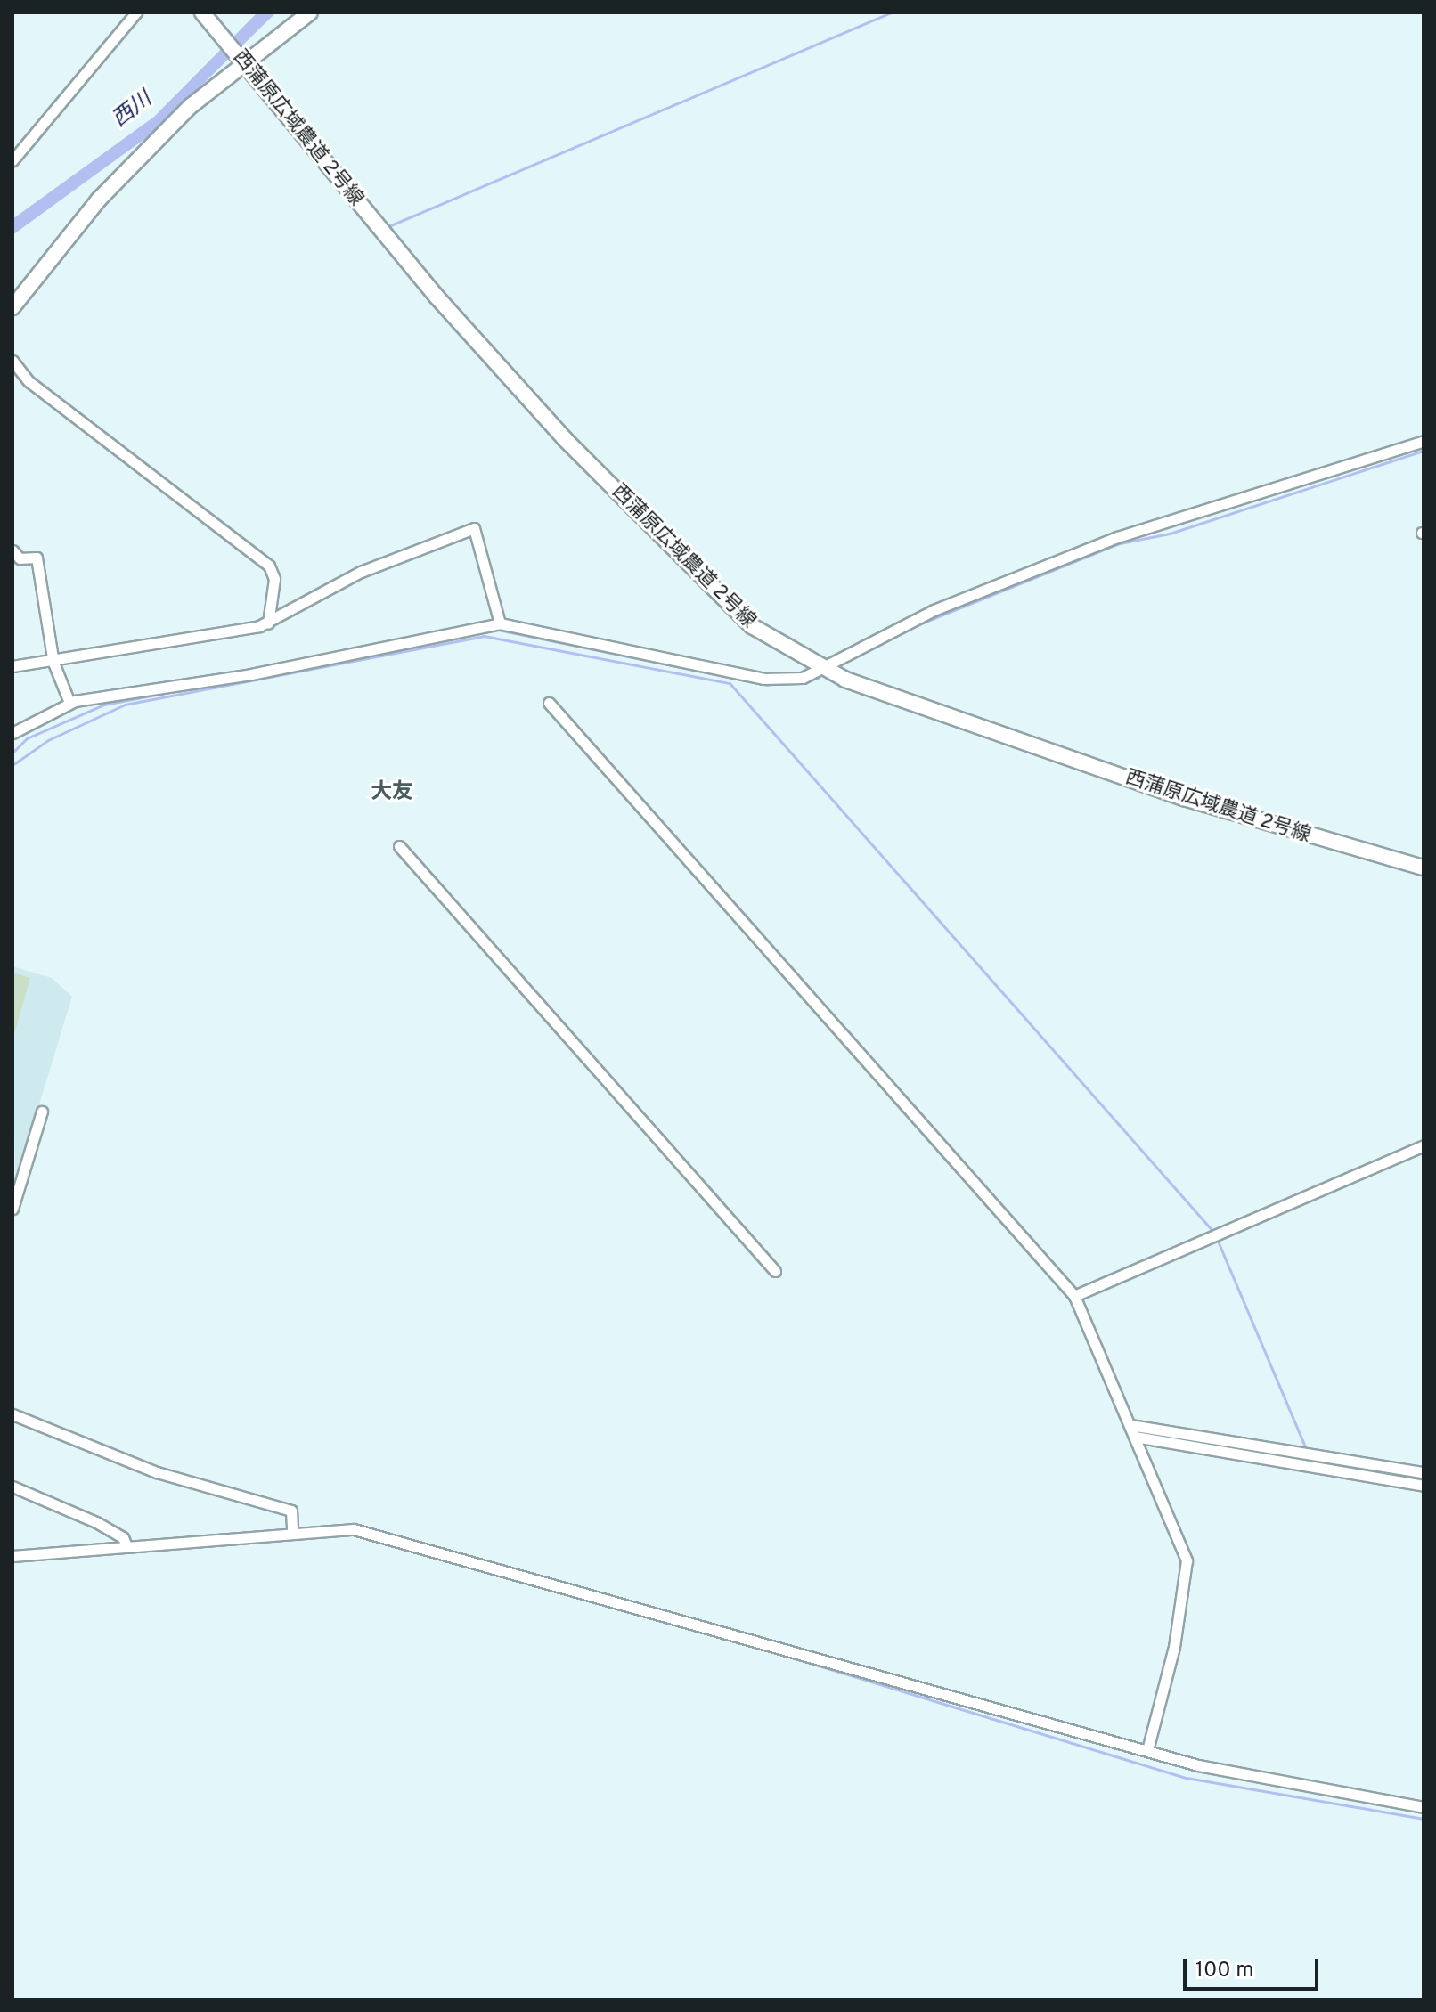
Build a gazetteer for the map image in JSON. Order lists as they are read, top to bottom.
{
  "streets": {
    "street": ["西蒲原広域農道 2号線"]
  },
  "districts": ["大友"],
  "water": ["西川"],
  "scale_bar": "100 m"
}
